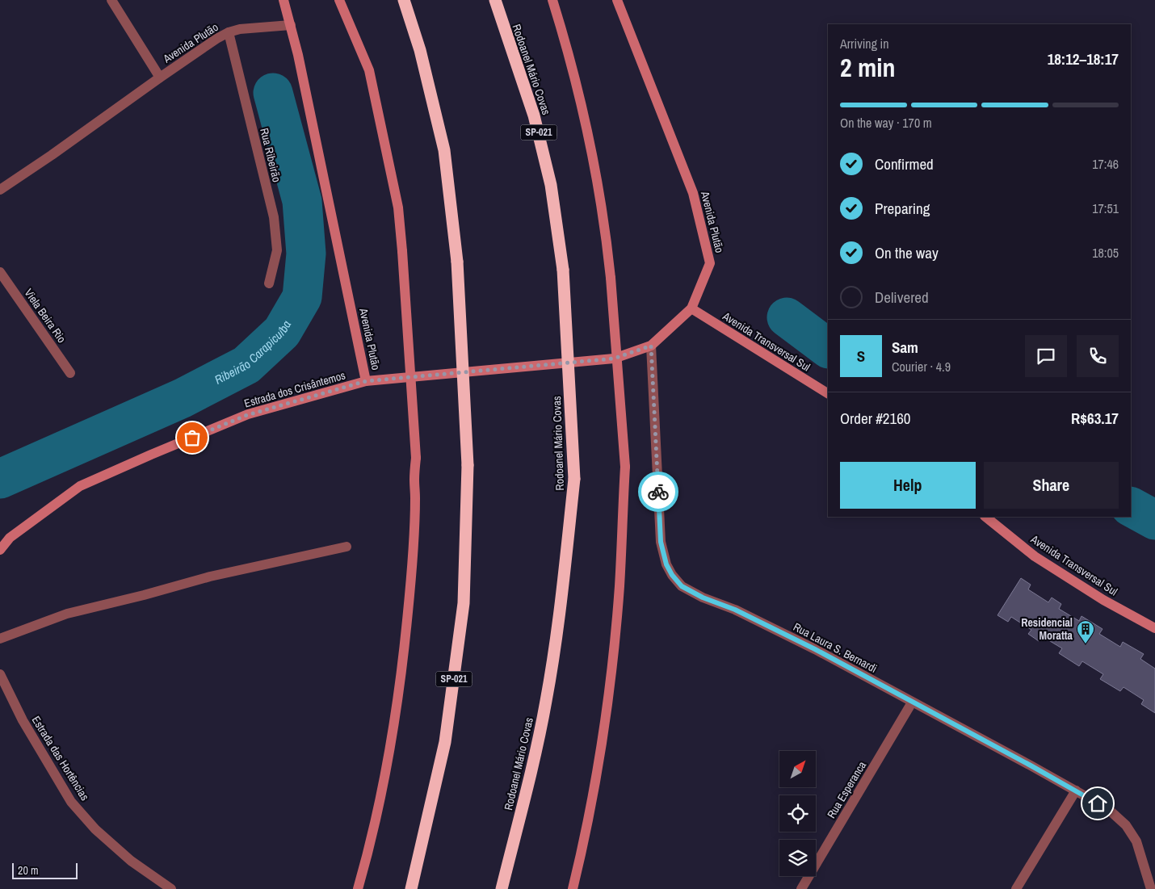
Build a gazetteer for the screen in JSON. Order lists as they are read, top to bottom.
{
  "streets": {
    "highway": ["Rodoanel Mário Covas", "SP-021"],
    "main road": ["Avenida Plutão", "Avenida Transversal Sul", "Estrada dos Crisântemos"],
    "street": [
      "Rua Ribeirão",
      "Viela Beira Rio",
      "Rua Laura S. Bernardi",
      "Estrada das Hortências",
      "Rua Esperanca"
    ]
  },
  "crossings": [
    ["Avenida Plutão", "Rua Ribeirão"],
    ["Avenida Plutão", "Avenida Transversal Sul"],
    ["Avenida Plutão", "Estrada dos Crisântemos"],
    ["Avenida Plutão", "Rua Laura S. Bernardi"],
    ["Rua Laura S. Bernardi", "Rua Esperanca"]
  ],
  "water": ["Ribeirão Carapicuíba"],
  "places": {
    "building": ["Residencial Moratta"]
  },
  "scale_bar": "20 m",
  "north": "top right",
  "page": {
    "heading": ["2 min", "Arriving in", "18:12–18:17"],
    "panel": [
      "Sam",
      "Courier · 4.9",
      "Order #2160",
      "R$63.17"
    ],
    "bar": "On the way · 170 m",
    "list": [
      ["Confirmed", "17:46"],
      ["Preparing", "17:51"],
      ["On the way", "18:05"],
      "Delivered"
    ],
    "round": "S",
    "buttons": ["Help", "Share"],
    "scale": "20 m"
  }
}
